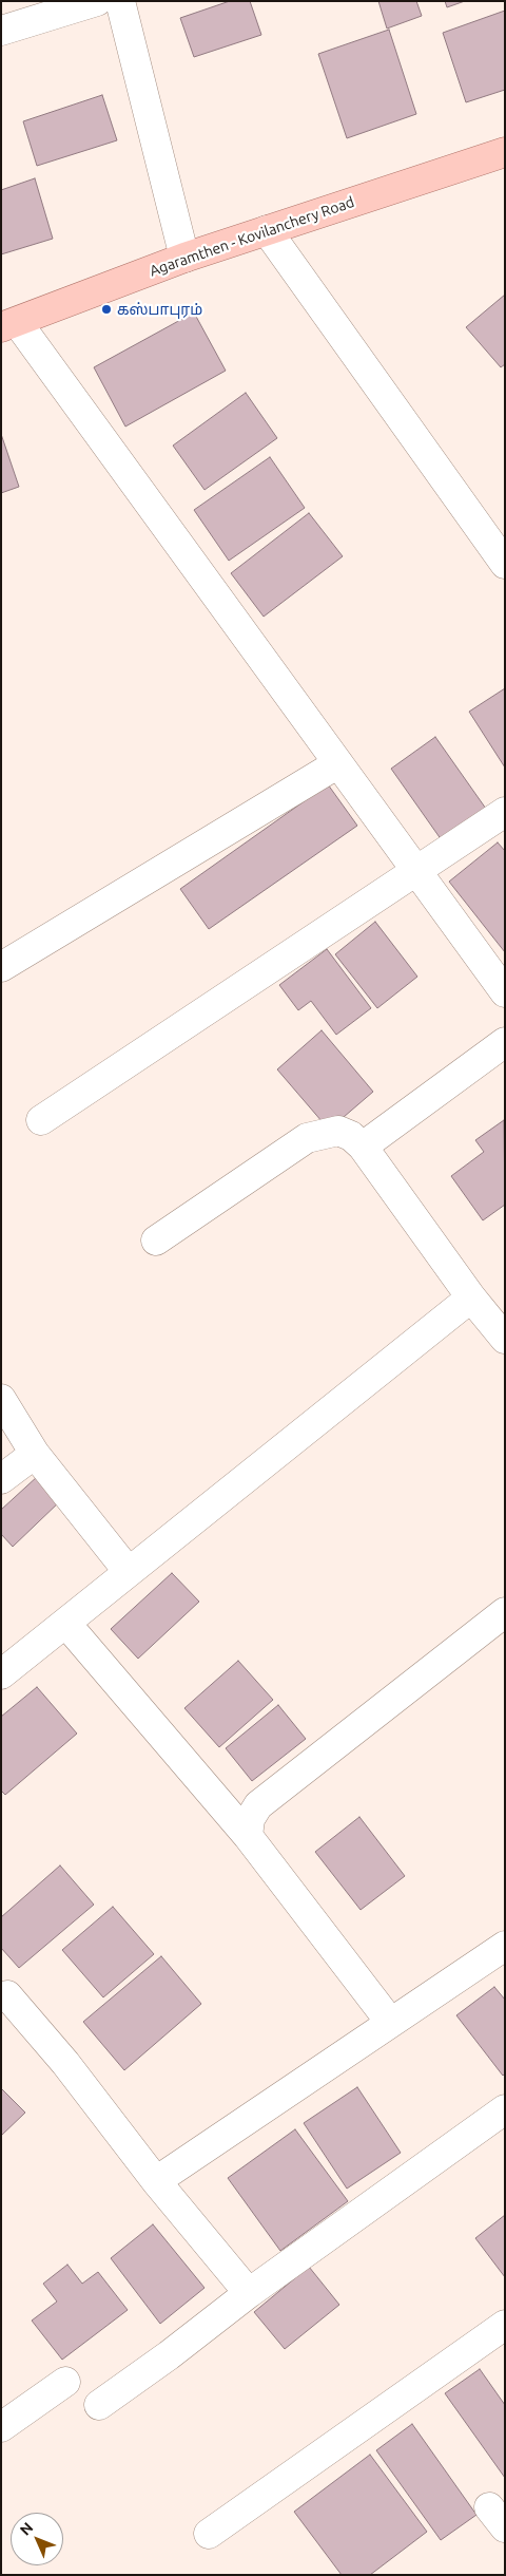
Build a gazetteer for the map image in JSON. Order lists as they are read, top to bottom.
{
  "streets": {
    "main road": ["Agaramthen - Kovilanchery Road"]
  },
  "places": ["கஸ்பாபுரம்"],
  "north": "top left"
}
